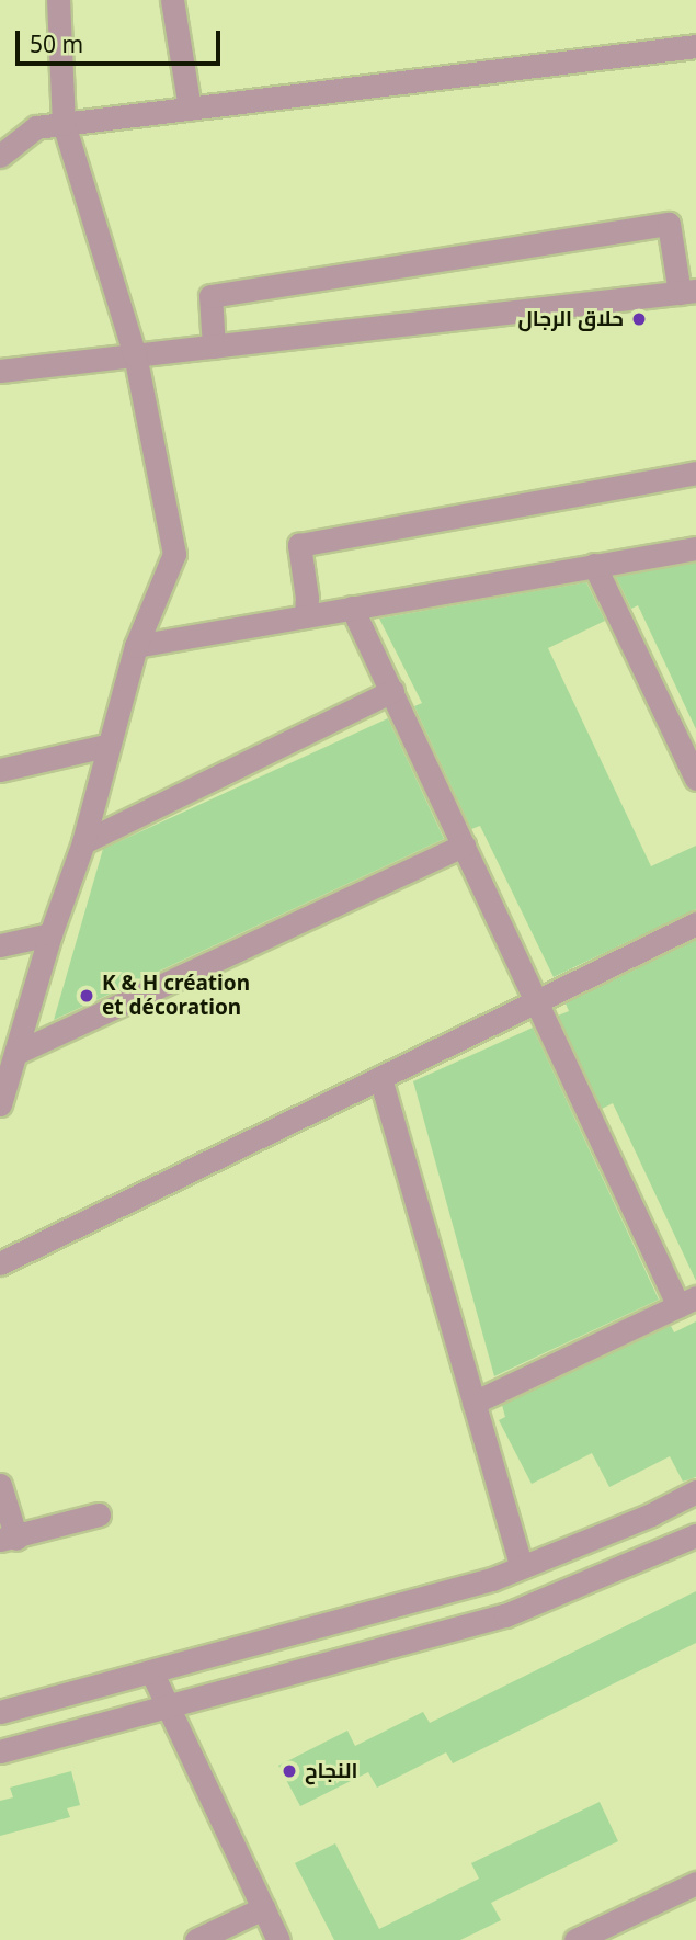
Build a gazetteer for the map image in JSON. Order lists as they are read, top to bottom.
{
  "places": ["حلاق الرجال", "K & H création et décoration", "النجاح"],
  "scale_bar": "50 m"
}
